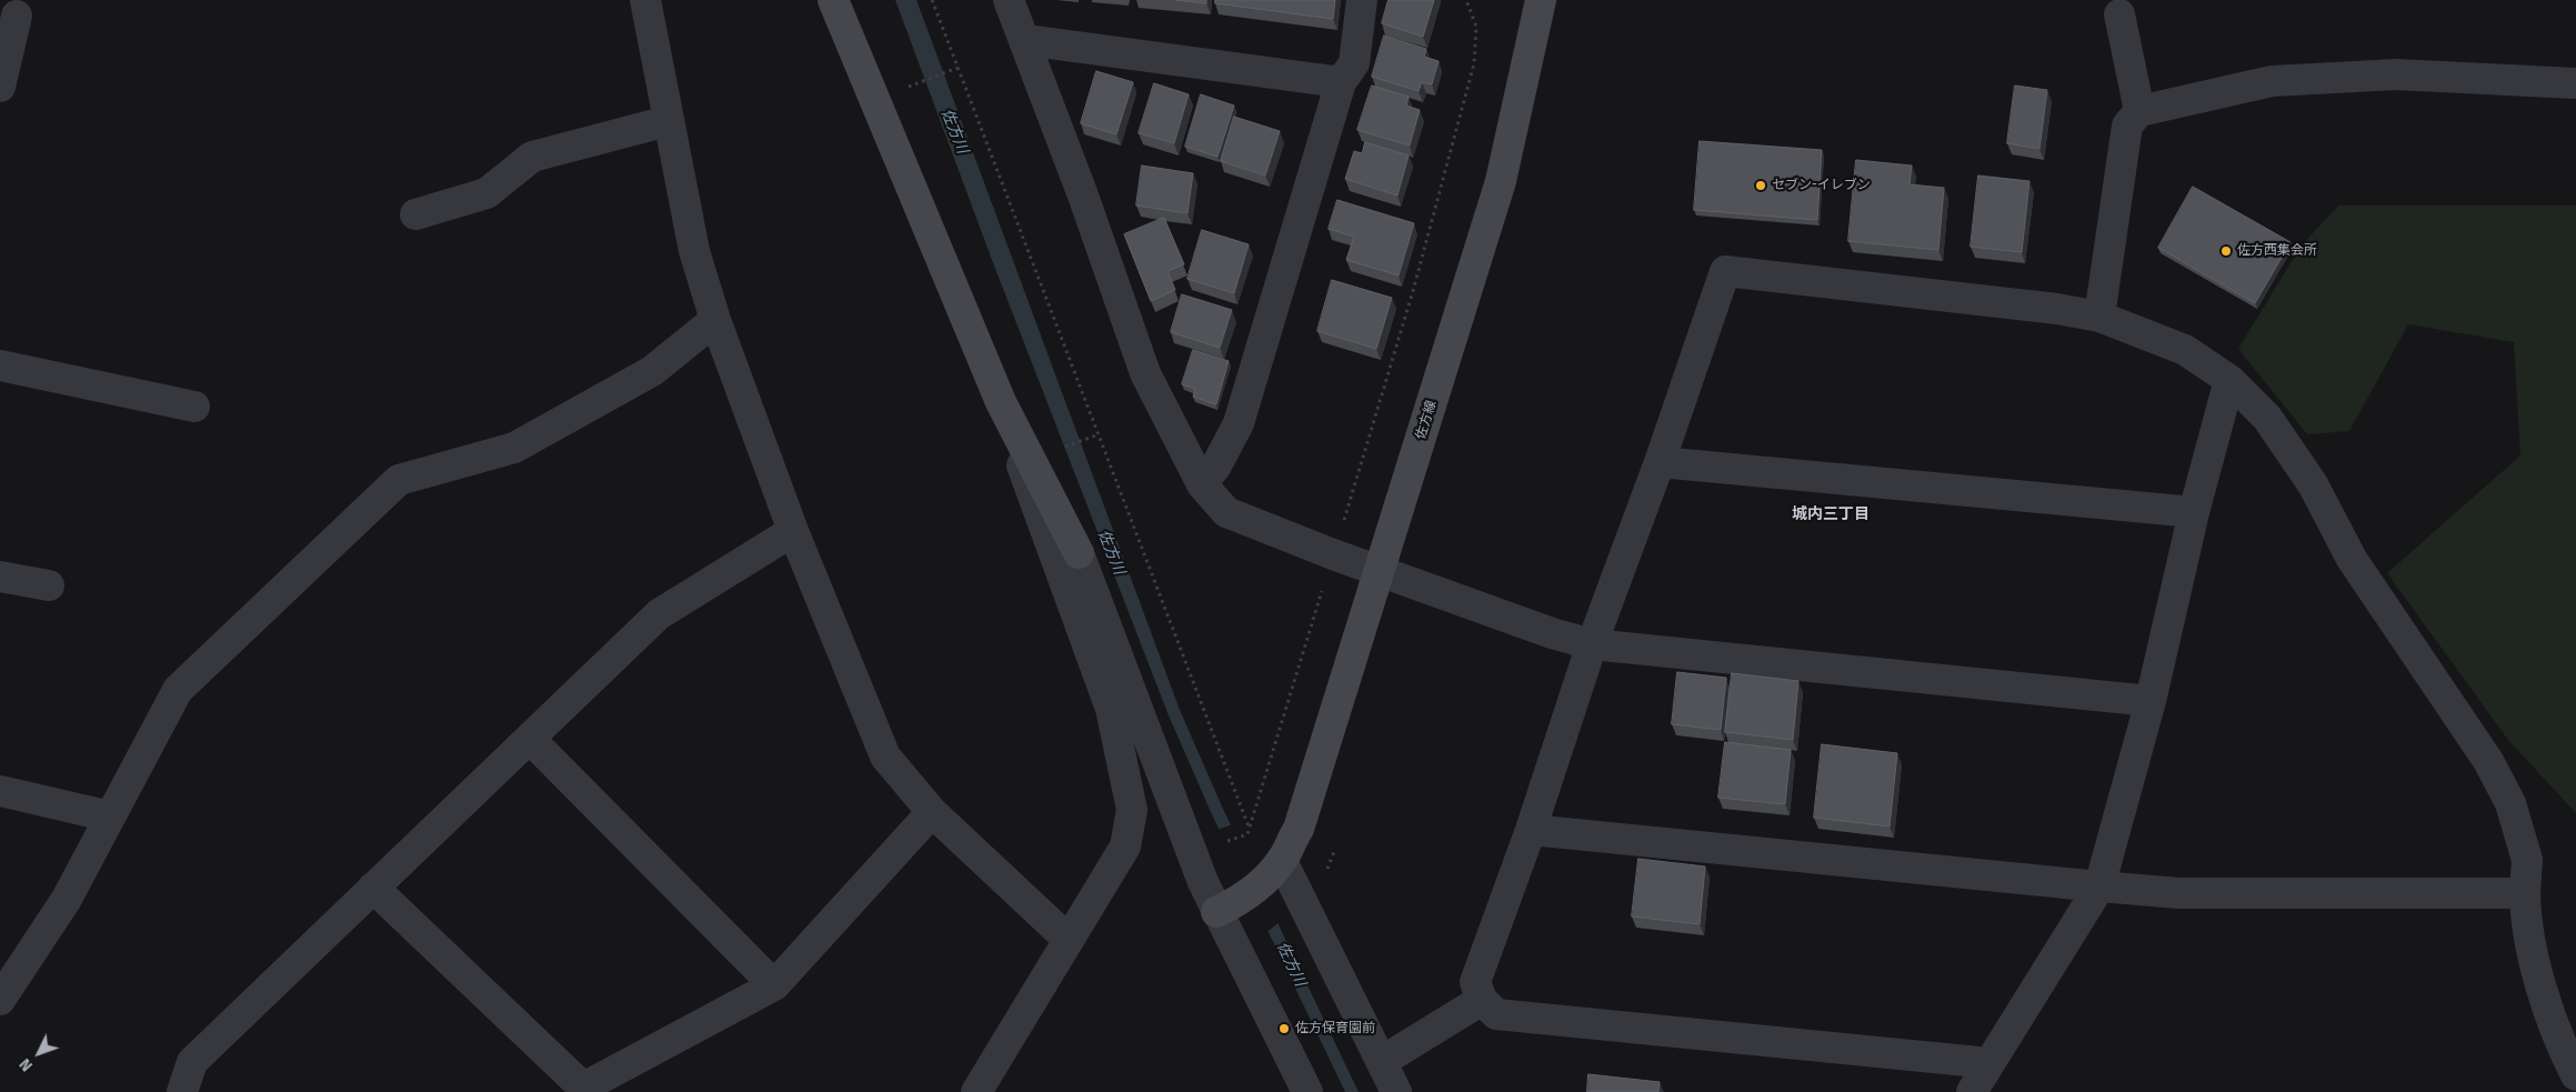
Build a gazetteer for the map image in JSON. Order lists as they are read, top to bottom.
{
  "streets": {
    "street": ["佐方線"]
  },
  "districts": ["城内三丁目"],
  "water": ["佐方川"],
  "places": ["セブン-イレブン", "佐方西集会所", "佐方保育園前"],
  "north": "bottom left"
}
